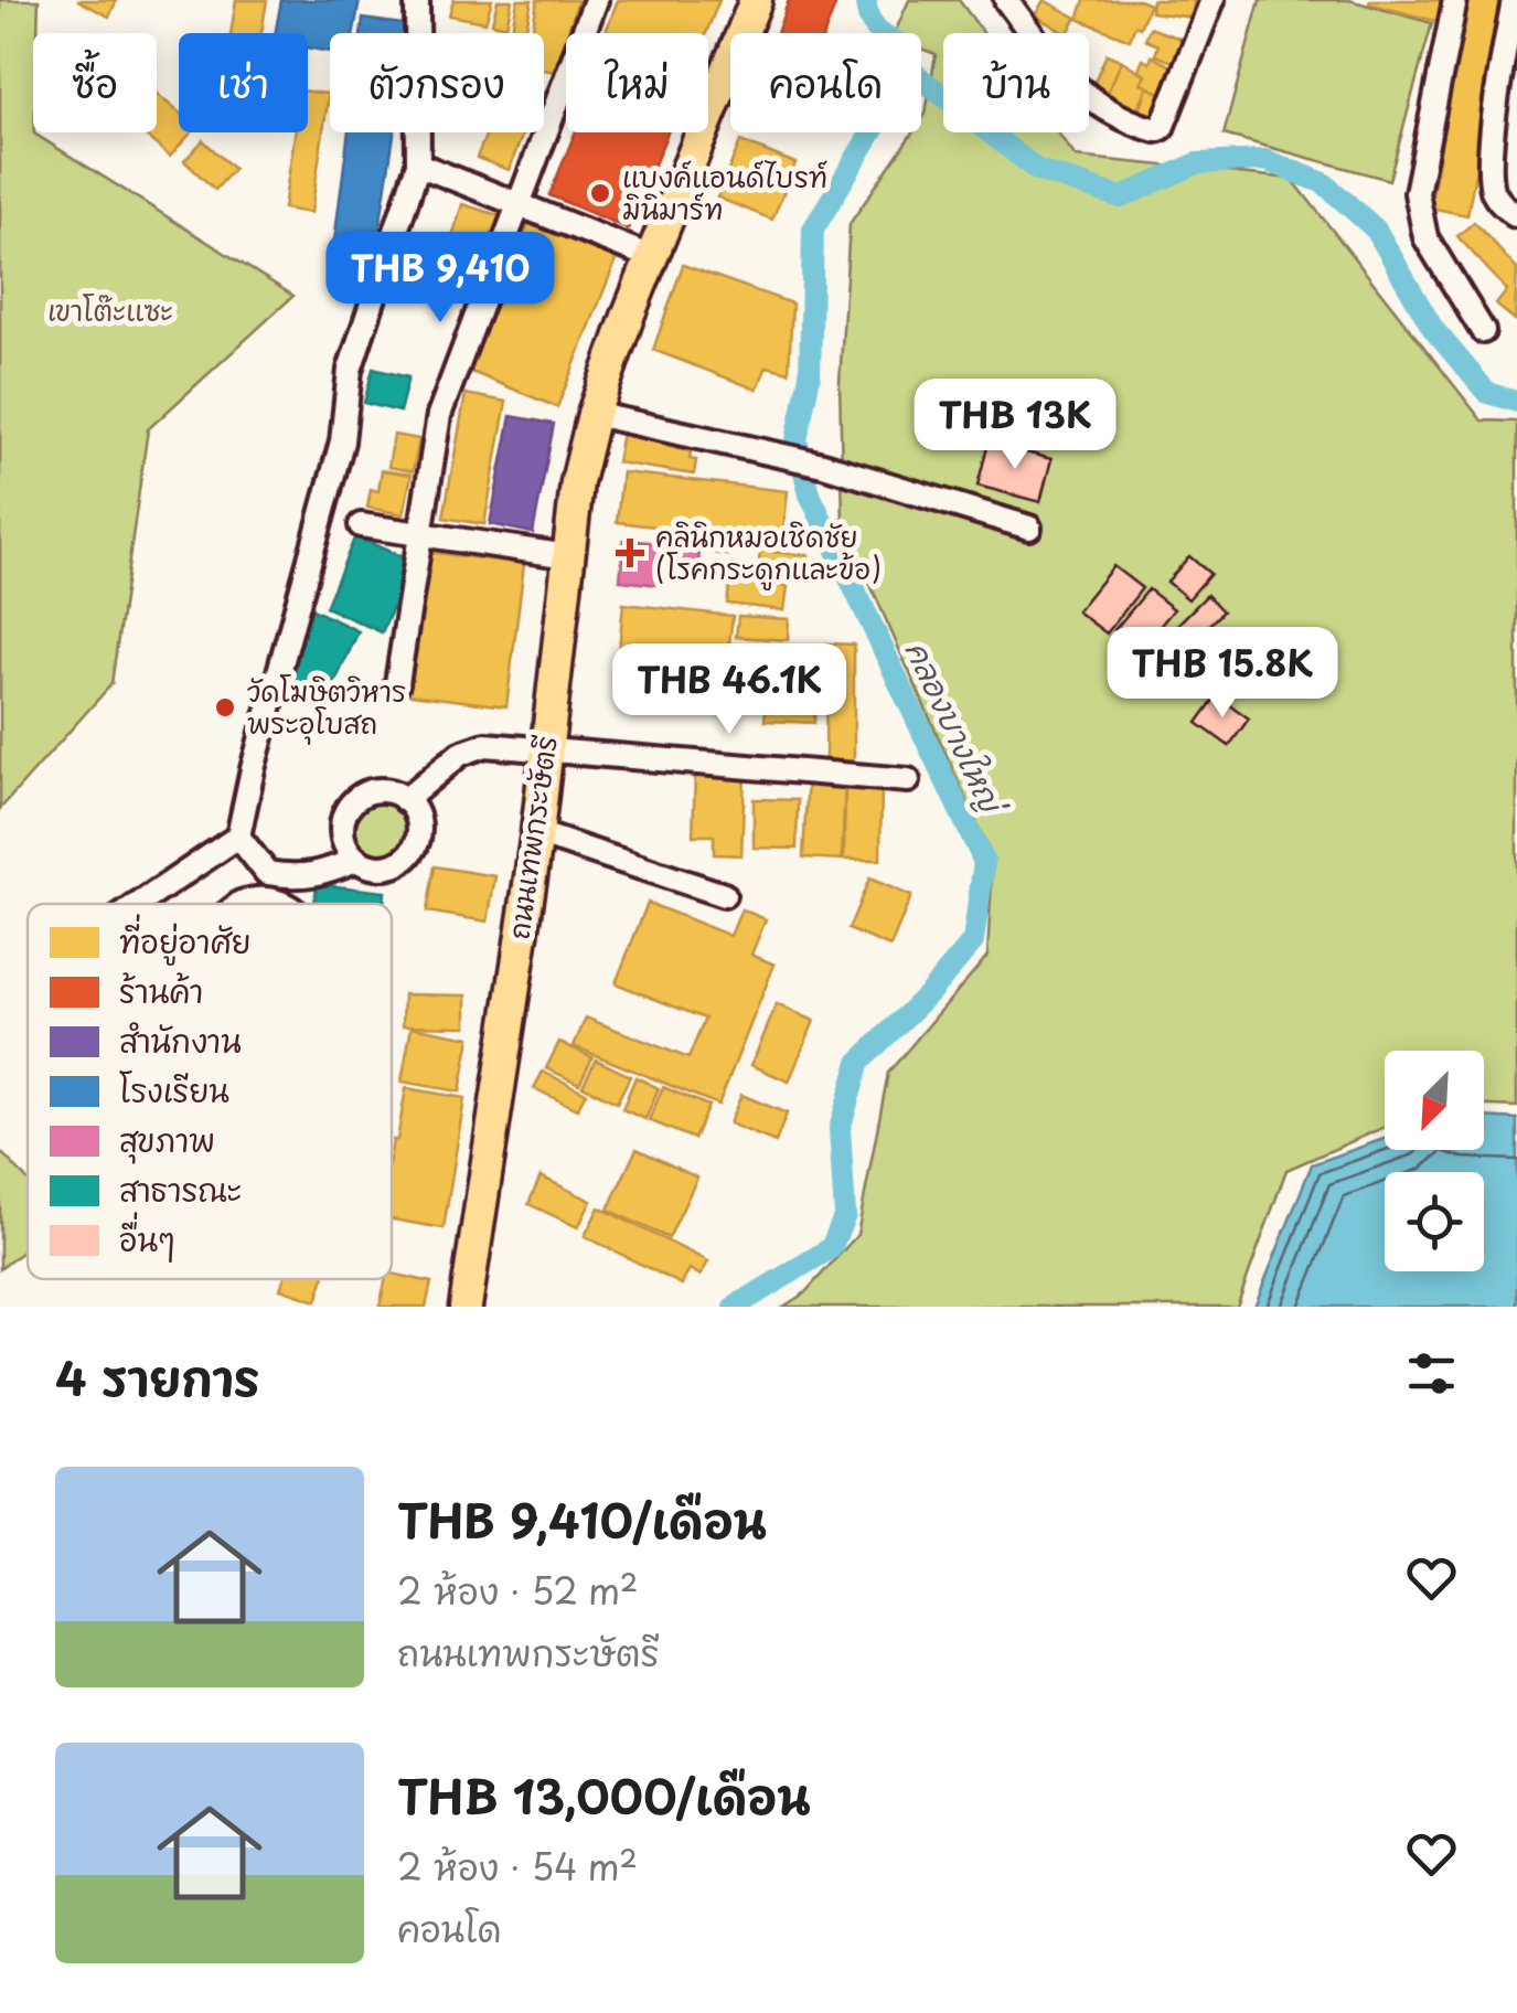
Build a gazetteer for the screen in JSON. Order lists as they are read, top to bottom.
{
  "streets": {
    "main road": ["ถนนเทพกระษัตรี"]
  },
  "water": ["คลองบางใหญ่"],
  "parks": ["เขาโต๊ะแซะ"],
  "places": {
    "other": ["แบงค์แอนด์ไบรท์ มินิมาร์ท", "วัดโฆษิตวิหาร พระอุโบสถ"],
    "health": ["คลินิกหมอเชิดชัย (โรคกระดูกและข้อ)"]
  },
  "legend": [
    "ที่อยู่อาศัย",
    "ร้านค้า",
    "สำนักงาน",
    "โรงเรียน",
    "สุขภาพ",
    "สาธารณะ",
    "อื่นๆ"
  ],
  "north": "bottom left",
  "page": {
    "chip": [
      "ซื้อ",
      "เช่า",
      "ตัวกรอง",
      "ใหม่",
      "คอนโด",
      "บ้าน"
    ],
    "price": [
      "THB 9,410",
      "THB 13K",
      "THB 15.8K",
      "THB 46.1K"
    ],
    "heading": "4 รายการ",
    "list": [
      {
        "name": "THB 9,410/เดือน",
        "note": "2 ห้อง · 52 m² · ถนนเทพกระษัตรี"
      },
      {
        "name": "THB 13,000/เดือน",
        "note": "2 ห้อง · 54 m² · คอนโด"
      }
    ]
  }
}
